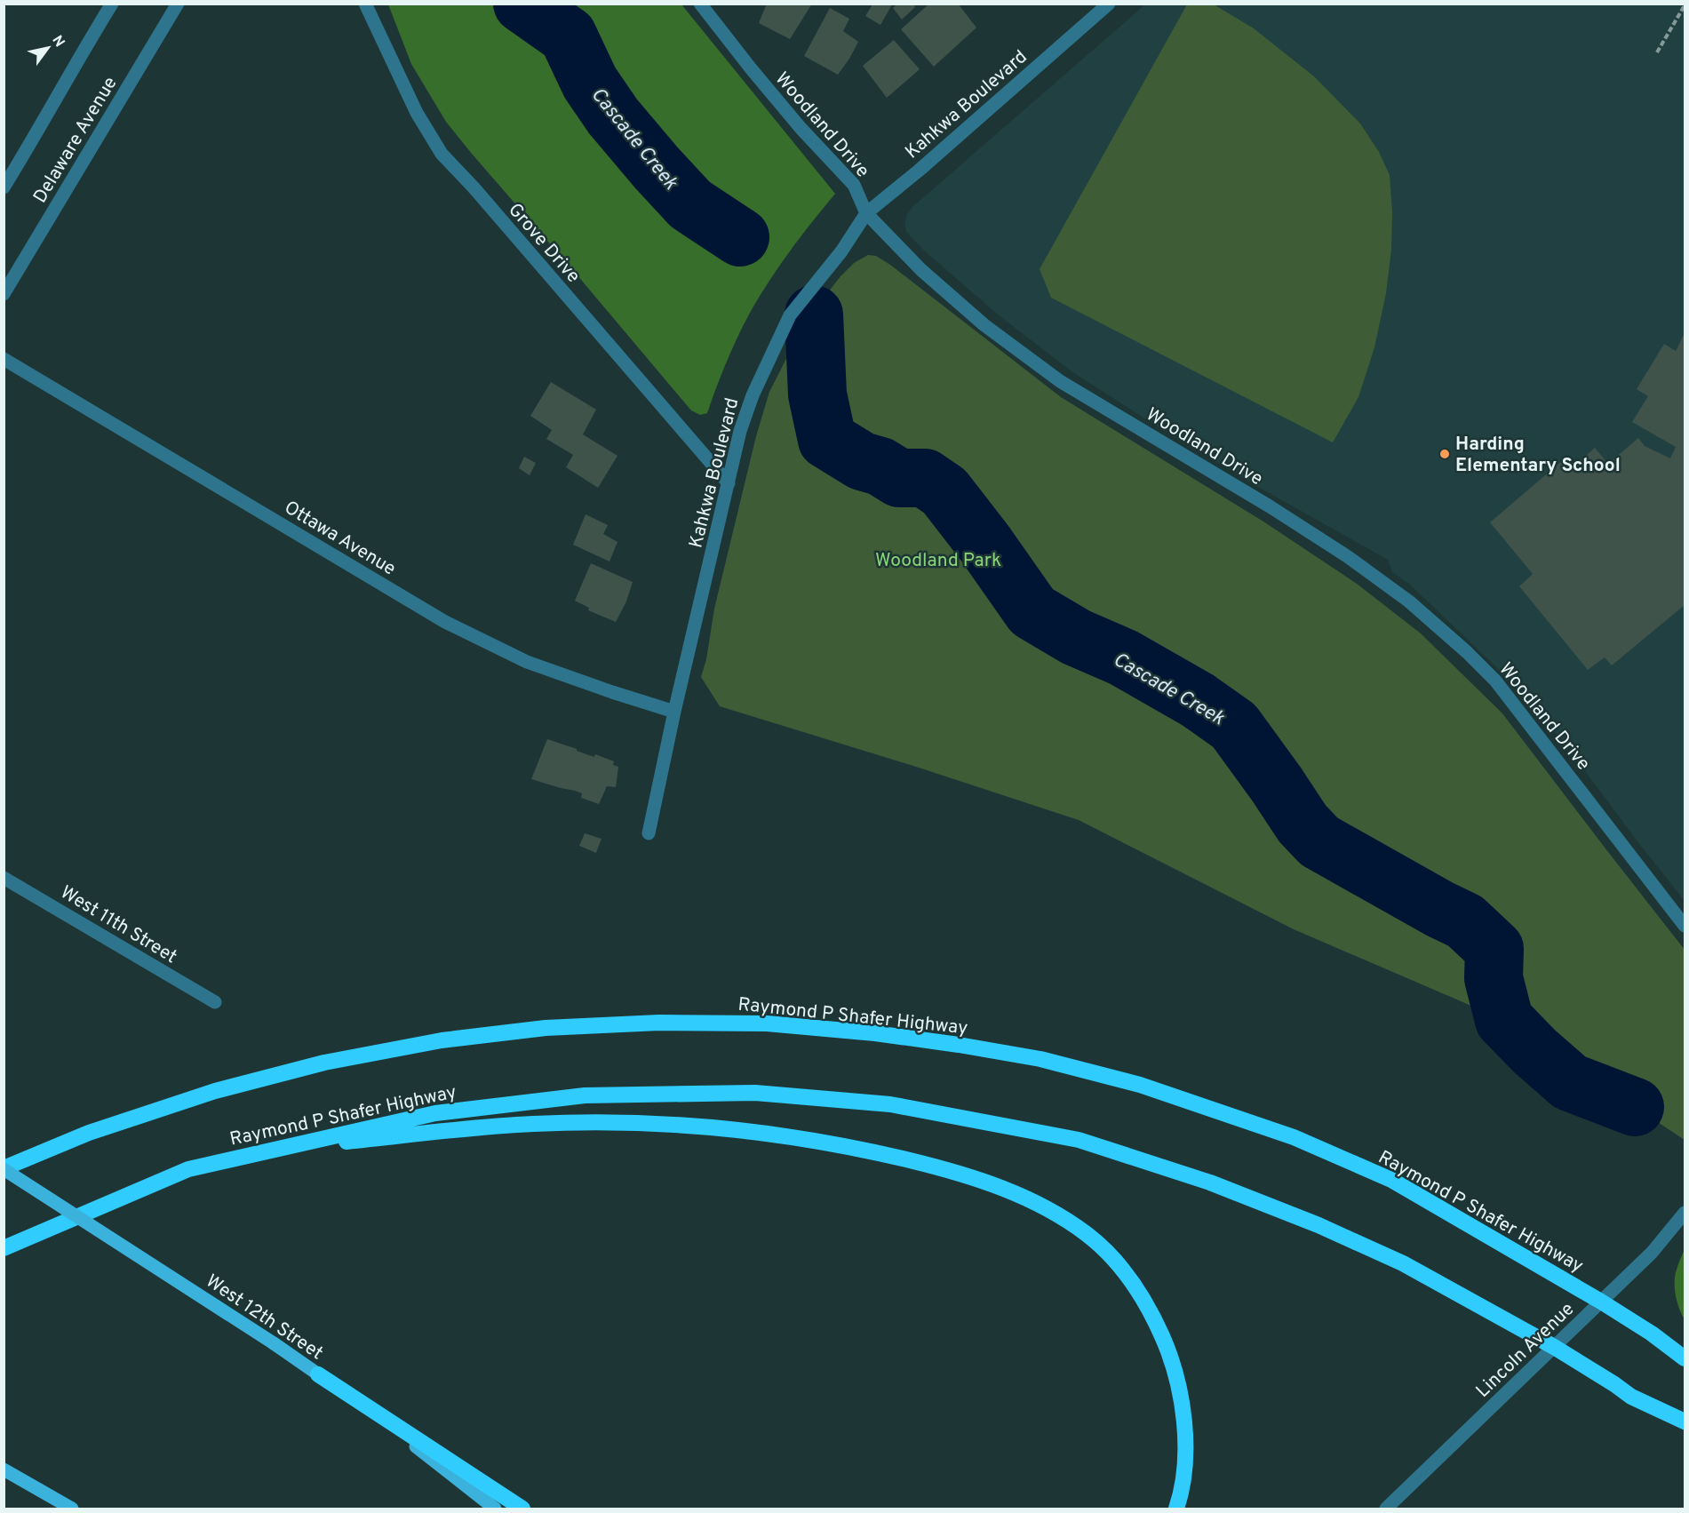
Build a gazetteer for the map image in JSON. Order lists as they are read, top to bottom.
{
  "streets": {
    "highway": ["Raymond P Shafer Highway"],
    "main road": ["West 12th Street"],
    "street": [
      "Kahkwa Boulevard",
      "Woodland Drive",
      "Delaware Avenue",
      "Grove Drive",
      "Ottawa Avenue",
      "West 11th Street",
      "Lincoln Avenue"
    ]
  },
  "crossings": [
    ["Kahkwa Boulevard", "Woodland Drive"],
    ["Kahkwa Boulevard", "Grove Drive"],
    ["Kahkwa Boulevard", "Ottawa Avenue"],
    ["Raymond P Shafer Highway", "West 12th Street"],
    ["Raymond P Shafer Highway", "Lincoln Avenue"]
  ],
  "water": ["Cascade Creek"],
  "parks": ["Woodland Park"],
  "places": ["Harding Elementary School"],
  "north": "top right"
}
